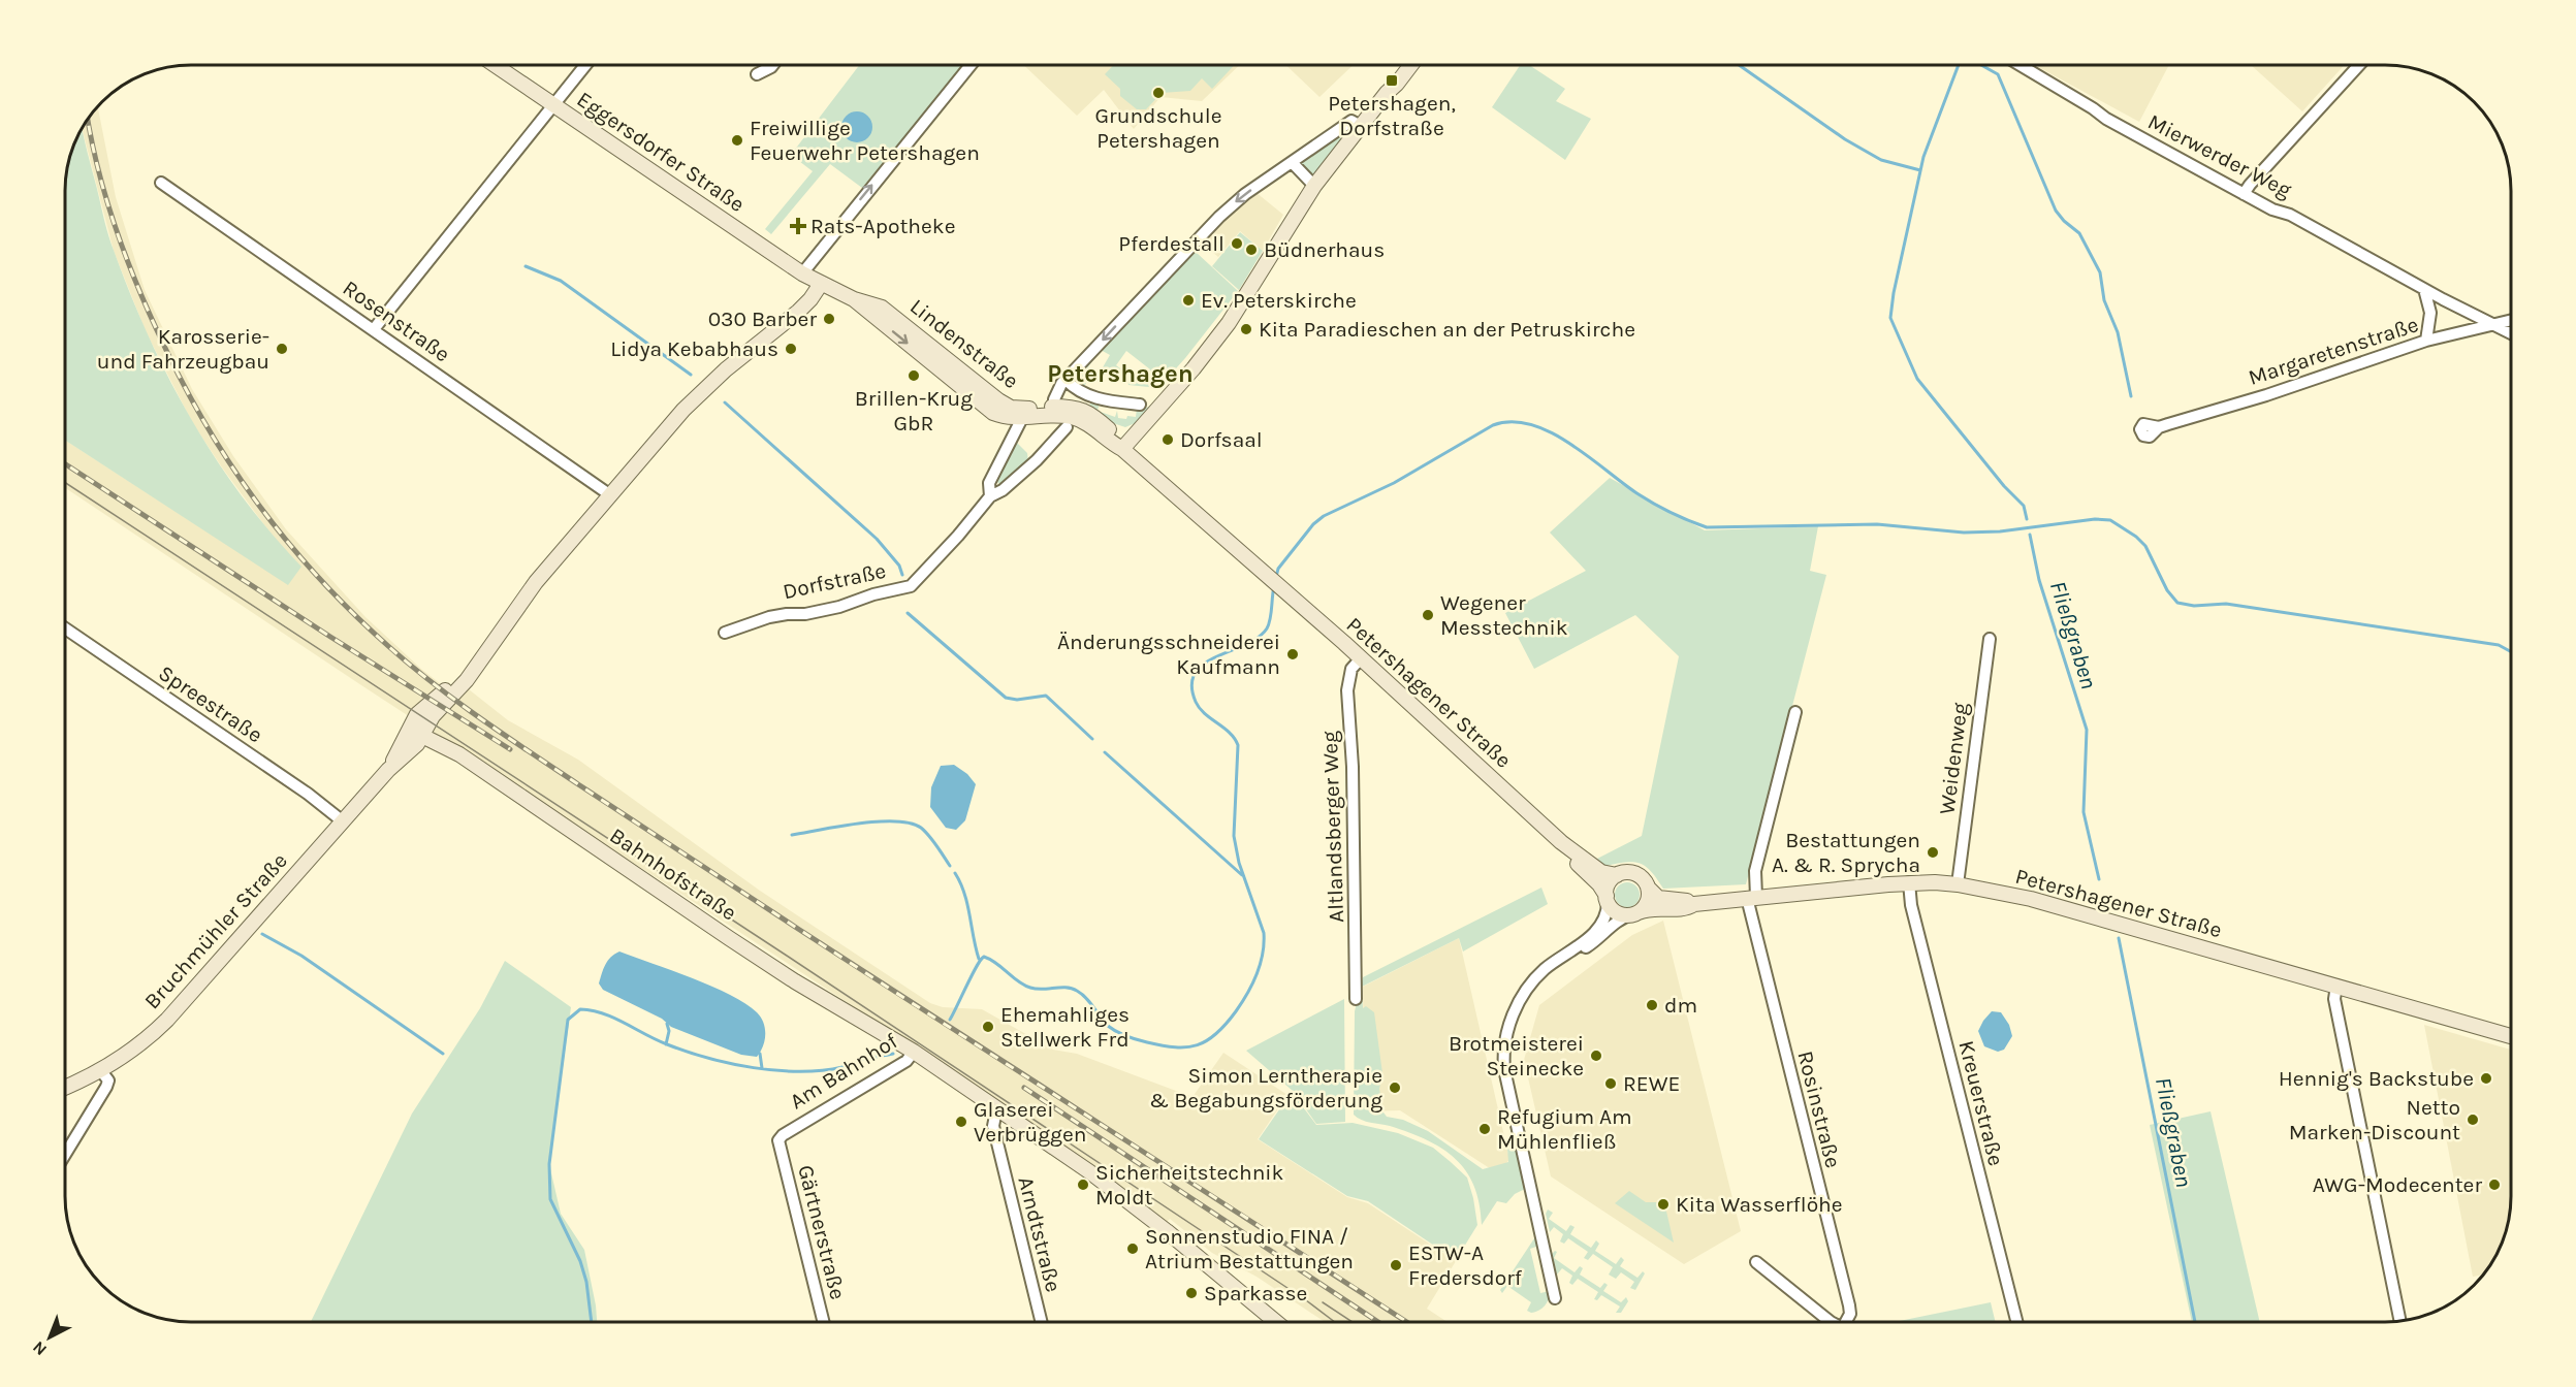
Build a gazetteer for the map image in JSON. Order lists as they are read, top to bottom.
{
  "streets": {
    "street": [
      "Eggersdorfer Straße",
      "Mierwerder Weg",
      "Rosenstraße",
      "Lindenstraße",
      "Margaretenstraße",
      "Dorfstraße",
      "Petershagener Straße",
      "Spreestraße",
      "Weidenweg",
      "Altlandsberger Weg",
      "Bahnhofstraße",
      "Bruchmühler Straße",
      "Am Bahnhof",
      "Kreuerstraße",
      "Rosinstraße",
      "Gärtnerstraße",
      "Arndtstraße"
    ]
  },
  "crossings": [
    ["Eggersdorfer Straße", "Lindenstraße"],
    ["Mierwerder Weg", "Margaretenstraße"],
    ["Lindenstraße", "Dorfstraße"],
    ["Lindenstraße", "Petershagener Straße"],
    ["Petershagener Straße", "Weidenweg"],
    ["Petershagener Straße", "Altlandsberger Weg"],
    ["Petershagener Straße", "Kreuerstraße"],
    ["Petershagener Straße", "Rosinstraße"],
    ["Spreestraße", "Bruchmühler Straße"],
    ["Bahnhofstraße", "Bruchmühler Straße"],
    ["Bahnhofstraße", "Am Bahnhof"],
    ["Am Bahnhof", "Gärtnerstraße"],
    ["Am Bahnhof", "Arndtstraße"]
  ],
  "districts": ["Petershagen"],
  "water": ["Fließgraben"],
  "places": {
    "transit": ["Petershagen, Dorfstraße"],
    "other": [
      "Grundschule Petershagen",
      "Freiwillige Feuerwehr Petershagen",
      "Pferdestall",
      "Büdnerhaus",
      "Ev. Peterskirche",
      "030 Barber",
      "Kita Paradieschen an der Petruskirche",
      "Karosserie- und Fahrzeugbau",
      "Lidya Kebabhaus",
      "Brillen-Krug GbR",
      "Dorfsaal",
      "Wegener Messtechnik",
      "Änderungsschneiderei Kaufmann",
      "Bestattungen A. & R. Sprycha",
      "dm",
      "Ehemahliges Stellwerk Frd",
      "Brotmeisterei Steinecke",
      "Hennig's Backstube",
      "REWE",
      "Simon Lerntherapie & Begabungsförderung",
      "Netto Marken-Discount",
      "Glaserei Verbrüggen",
      "Refugium Am Mühlenfließ",
      "Sicherheitstechnik Moldt",
      "AWG-Modecenter",
      "Kita Wasserflöhe",
      "Sonnenstudio FINA / Atrium Bestattungen",
      "ESTW-A Fredersdorf",
      "Sparkasse"
    ],
    "health": ["Rats-Apotheke"]
  },
  "north": "bottom left"
}
